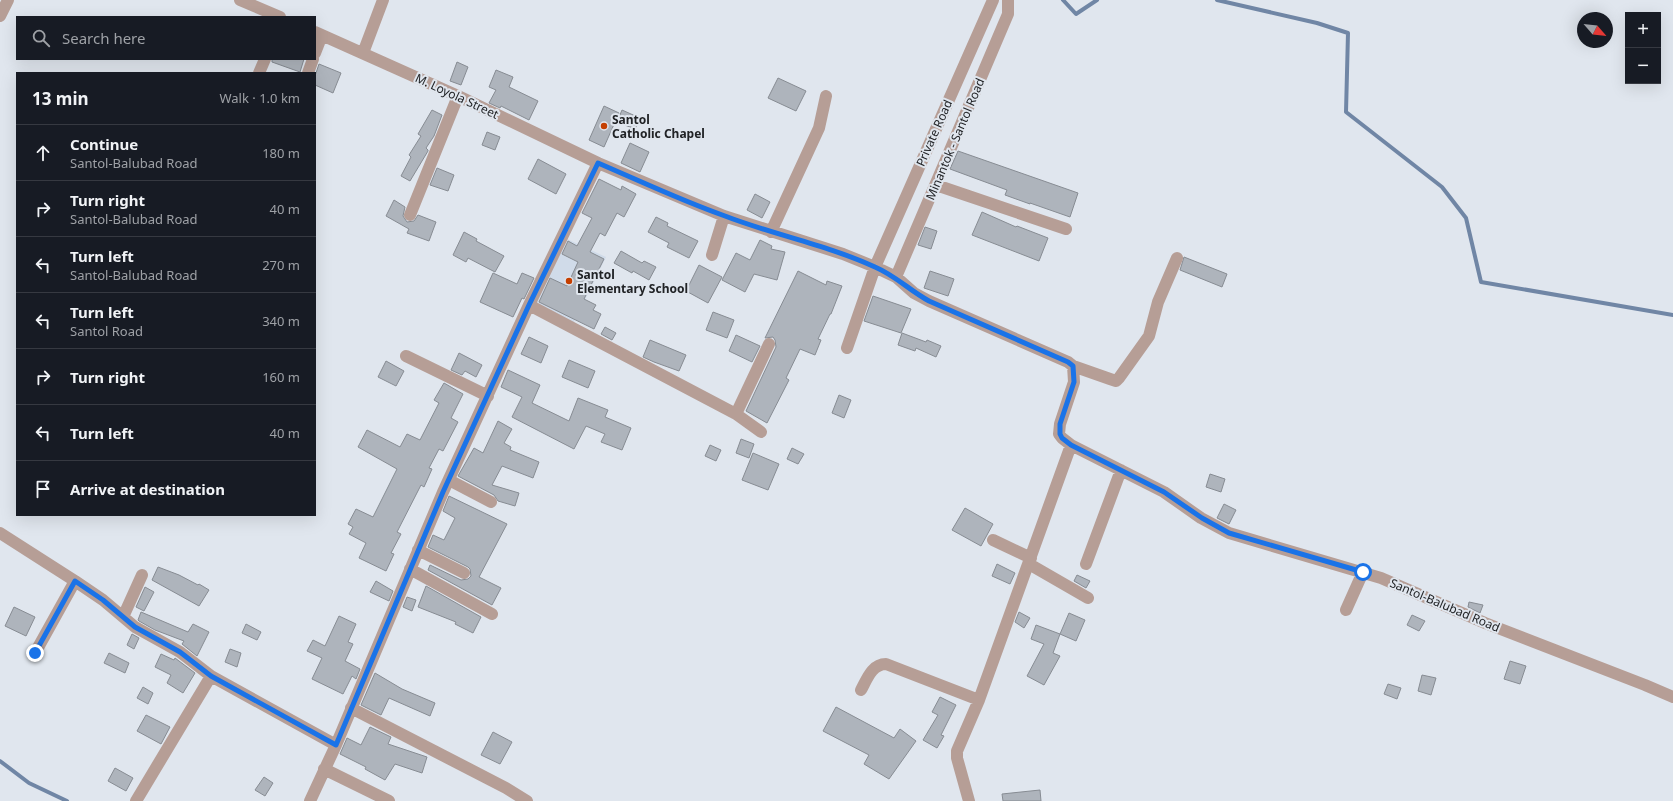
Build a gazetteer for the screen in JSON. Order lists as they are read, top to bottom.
{
  "streets": {
    "street": [
      "M. Loyola Street",
      "Private Road",
      "Minantok - Santol Road",
      "Santol-Balubad Road"
    ]
  },
  "places": ["Santol Catholic Chapel", "Santol Elementary School"],
  "north": "bottom right",
  "page": {
    "map_buttons": ["+", "−"],
    "search": "Search here",
    "heading": ["13 min", "Walk · 1.0 km"],
    "list": [
      ["Continue", "Santol-Balubad Road", "180 m"],
      ["Turn right", "Santol-Balubad Road", "40 m"],
      ["Turn left", "Santol-Balubad Road", "270 m"],
      ["Turn left", "Santol Road", "340 m"],
      ["Turn right", "160 m"],
      ["Turn left", "40 m"],
      "Arrive at destination"
    ]
  }
}
